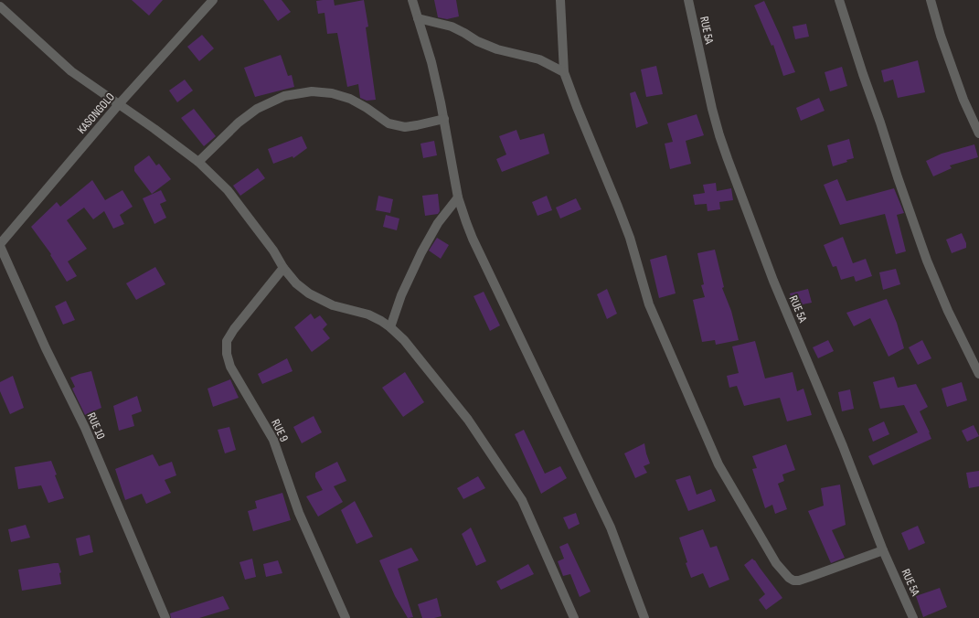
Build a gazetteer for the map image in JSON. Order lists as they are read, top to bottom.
{
  "streets": {
    "street": [
      "RUE 5A",
      "KASONGOLO",
      "RUE 10",
      "RUE 9"
    ]
  },
  "crossings": [
    ["KASONGOLO", "RUE 10"]
  ]
}
